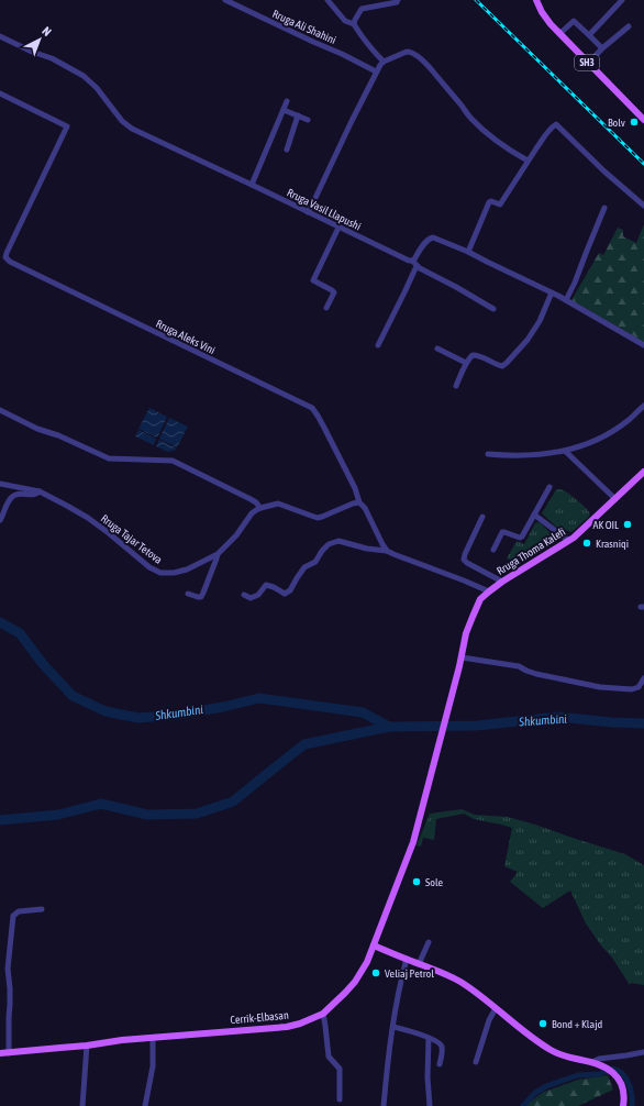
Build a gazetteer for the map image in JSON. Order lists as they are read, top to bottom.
{
  "streets": {
    "main road": ["SH3", "Rruga Thoma Kalefi", "Cerrik-Elbasan"],
    "street": [
      "Rruga Ali Shahini",
      "Rruga Vasil Llapushi",
      "Rruga Aleks Vini",
      "Rruga Tajar Tetova"
    ]
  },
  "crossings": [
    ["Rruga Thoma Kalefi", "Cerrik-Elbasan"]
  ],
  "water": ["Shkumbini"],
  "places": [
    "Bolv",
    "AK OIL",
    "Krasniqi",
    "Sole",
    "Veliaj Petrol",
    "Bond + Klajd"
  ],
  "north": "top right"
}
